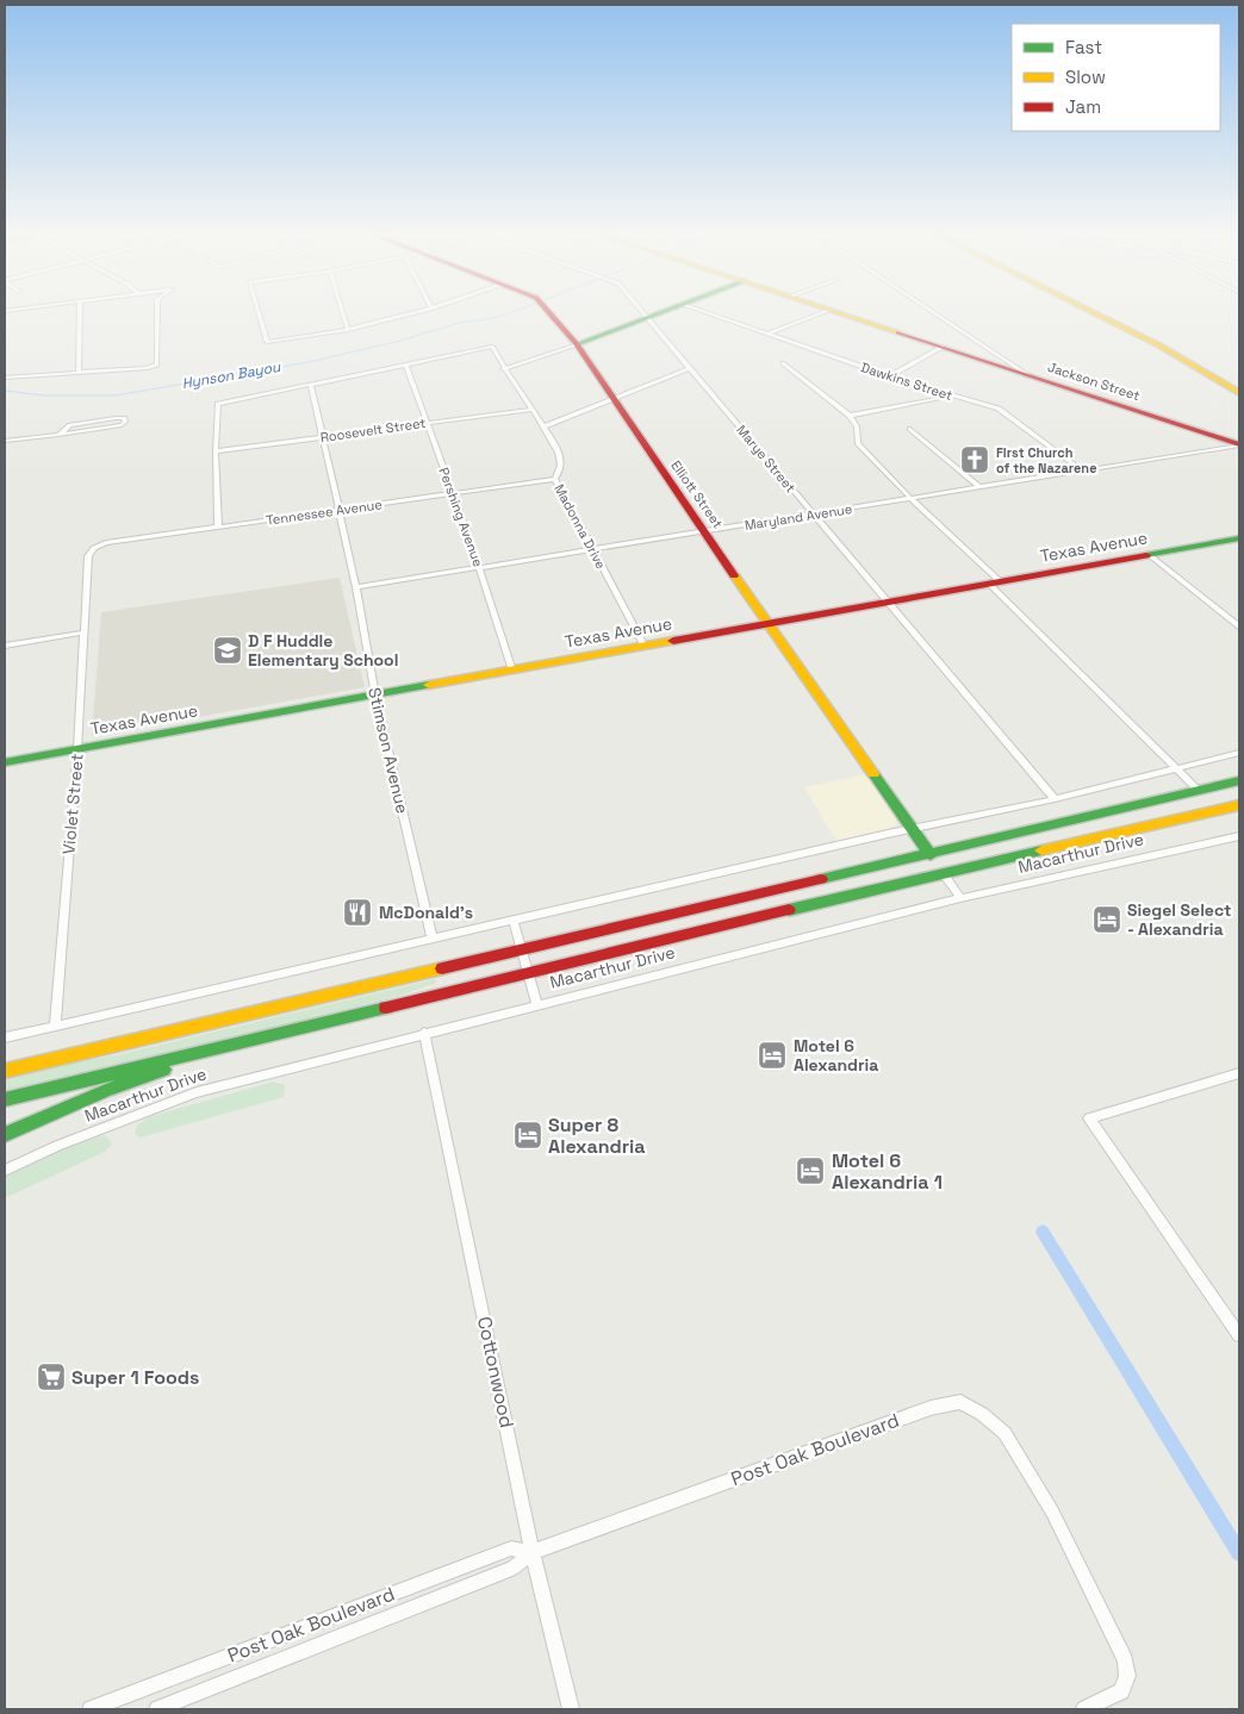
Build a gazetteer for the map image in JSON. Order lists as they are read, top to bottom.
{
  "streets": {
    "main road": [
      "Jackson Street",
      "Elliott Street",
      "Texas Avenue",
      "Macarthur Drive"
    ],
    "street": [
      "Dawkins Street",
      "Roosevelt Street",
      "Marye Street",
      "Tennessee Avenue",
      "Pershing Avenue",
      "Maryland Avenue",
      "Madonna Drive",
      "Stimson Avenue",
      "Violet Street",
      "Cottonwood",
      "Post Oak Boulevard"
    ]
  },
  "crossings": [
    ["Dawkins Street", "Maryland Avenue"],
    ["Jackson Street", "Maryland Avenue"],
    ["Roosevelt Street", "Pershing Avenue"],
    ["Roosevelt Street", "Madonna Drive"],
    ["Roosevelt Street", "Stimson Avenue"],
    ["Marye Street", "Maryland Avenue"],
    ["Marye Street", "Texas Avenue"],
    ["Elliott Street", "Maryland Avenue"],
    ["Elliott Street", "Texas Avenue"],
    ["Elliott Street", "Macarthur Drive"],
    ["Tennessee Avenue", "Pershing Avenue"],
    ["Tennessee Avenue", "Madonna Drive"],
    ["Tennessee Avenue", "Stimson Avenue"],
    ["Tennessee Avenue", "Violet Street"],
    ["Pershing Avenue", "Maryland Avenue"],
    ["Pershing Avenue", "Madonna Drive"],
    ["Pershing Avenue", "Texas Avenue"],
    ["Maryland Avenue", "Madonna Drive"],
    ["Maryland Avenue", "Stimson Avenue"],
    ["Madonna Drive", "Texas Avenue"],
    ["Texas Avenue", "Stimson Avenue"],
    ["Texas Avenue", "Violet Street"],
    ["Macarthur Drive", "Cottonwood"],
    ["Cottonwood", "Post Oak Boulevard"]
  ],
  "water": ["Hynson Bayou"],
  "places": {
    "church": ["First Church of the Nazarene"],
    "school or university": ["D F Huddle Elementary School"],
    "restaurant": ["McDonald's"],
    "hotel": [
      "Siegel Select - Alexandria",
      "Motel 6 Alexandria",
      "Super 8 Alexandria",
      "Motel 6 Alexandria 1"
    ],
    "supermarket": ["Super 1 Foods"]
  },
  "legend": ["Fast", "Slow", "Jam"]
}
